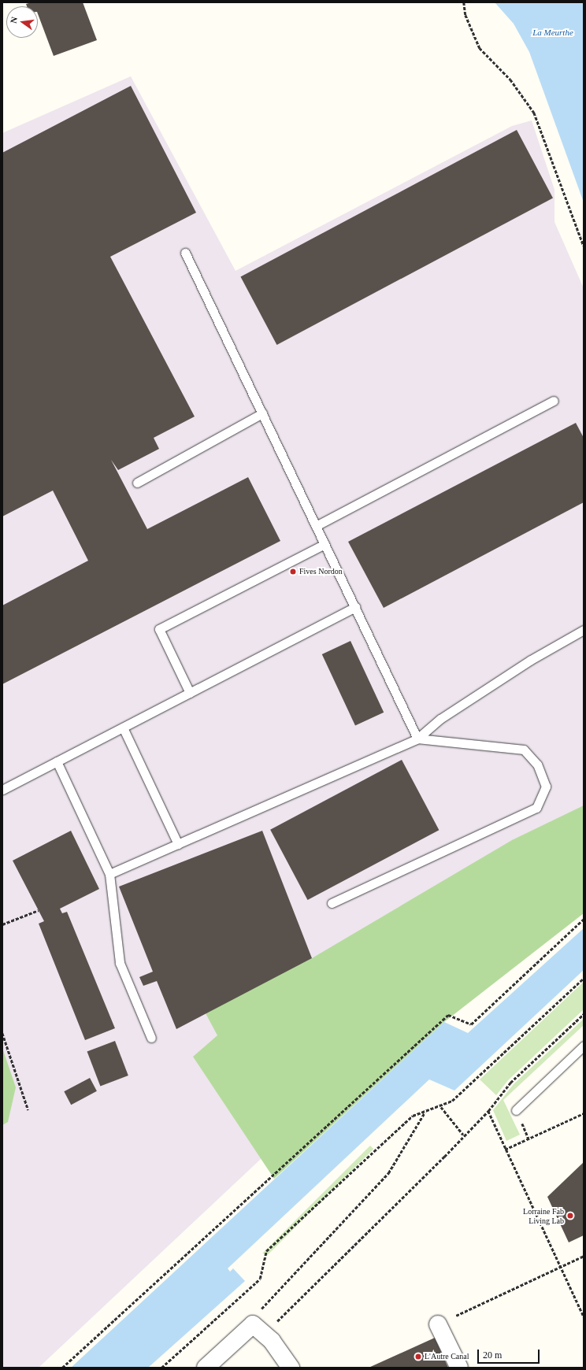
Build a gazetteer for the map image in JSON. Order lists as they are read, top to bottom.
{
  "water": ["La Meurthe"],
  "places": ["Fives Nordon", "Lorraine Fab Living Lab", "L'Autre Canal"],
  "scale_bar": "20 m",
  "north": "left"
}
